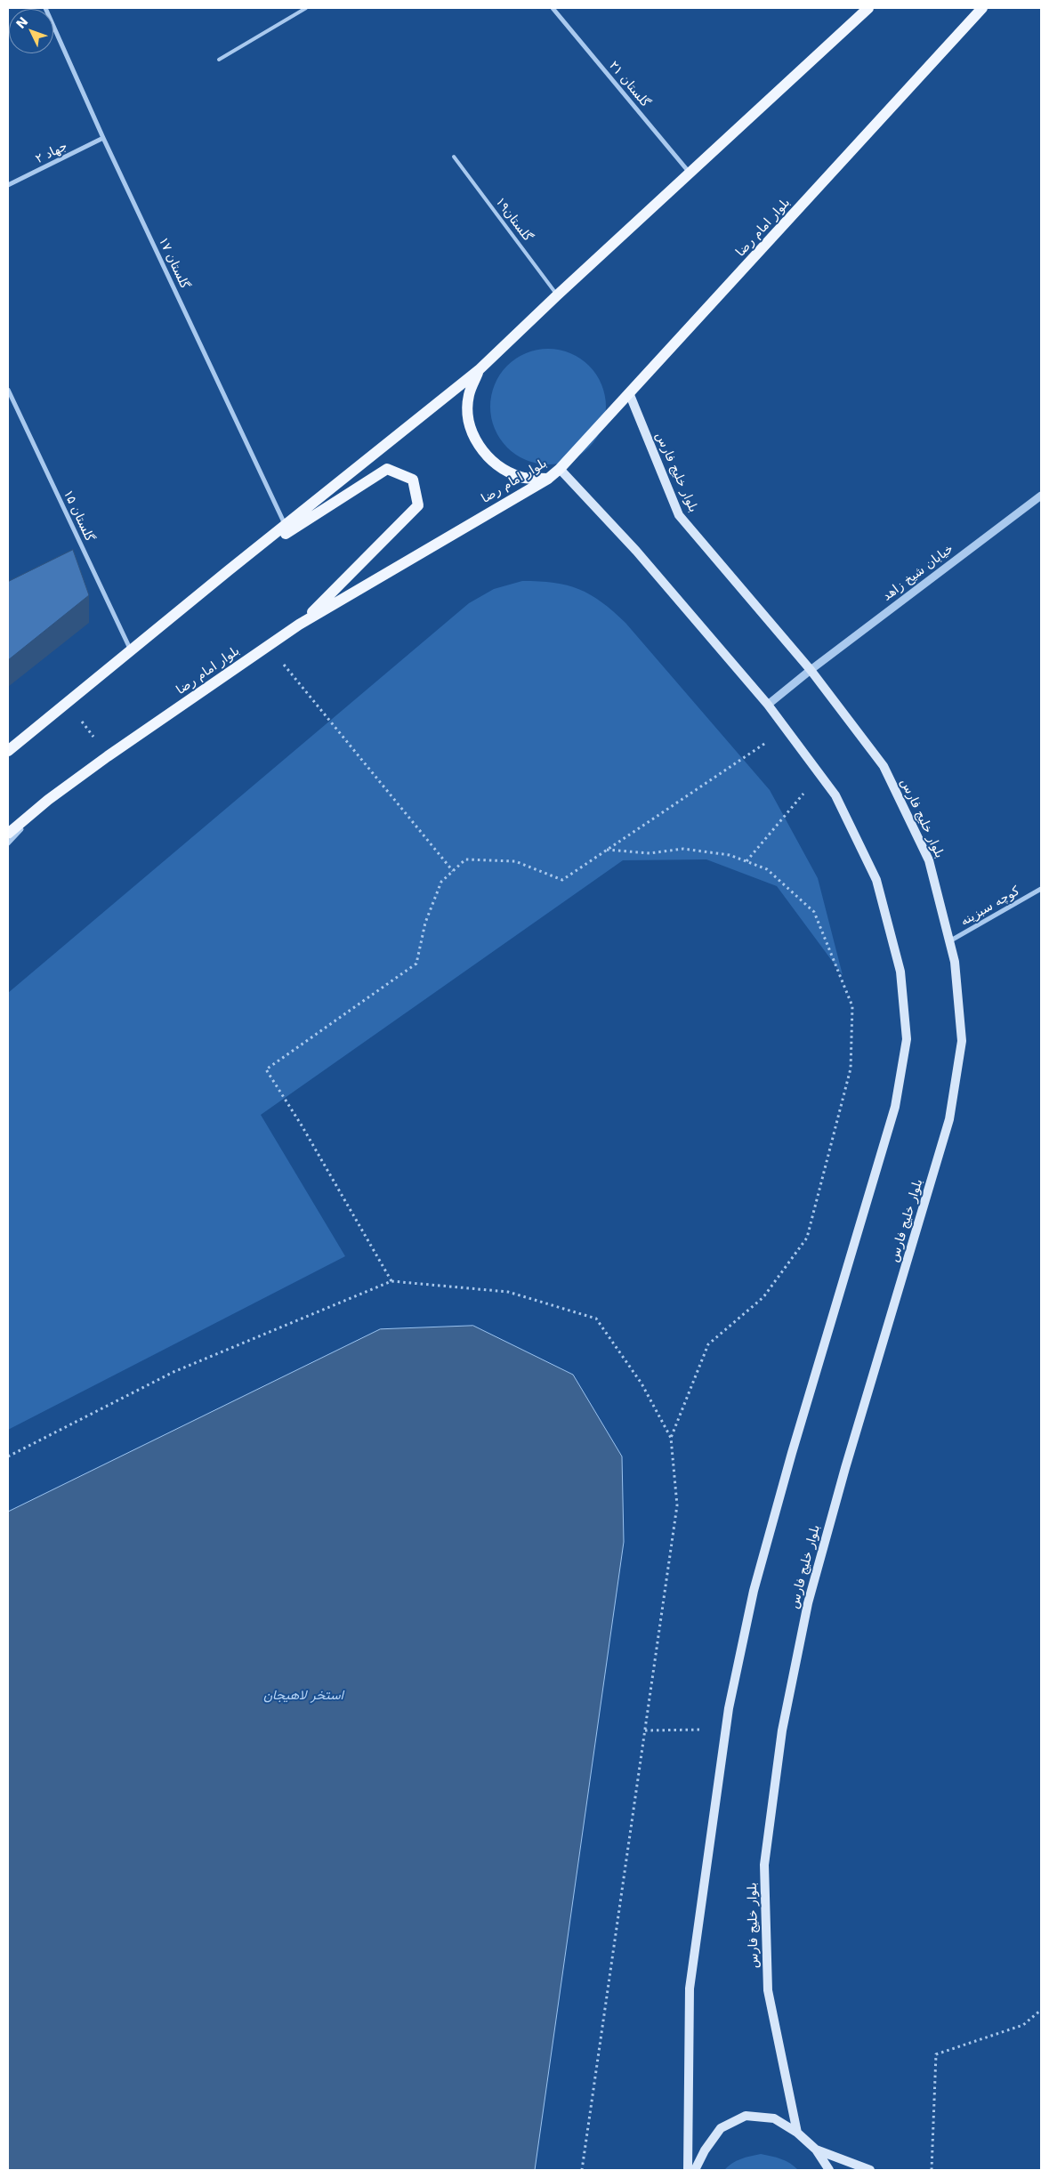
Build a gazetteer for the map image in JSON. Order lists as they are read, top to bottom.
{
  "streets": {
    "main road": ["بلوار امام رضا", "بلوار خلیج فارس"],
    "street": [
      "گلستان ۲۱",
      "جهاد ۲",
      "گلستان ۱۷",
      "گلستان ۱۵",
      "خیابان شیخ زاهد",
      "کوچه سبزینه"
    ],
    "lane": ["گلستان۱۹"]
  },
  "crossings": [
    ["جهاد ۲", "گلستان ۱۷"],
    ["بلوار امام رضا", "بلوار خلیج فارس"],
    ["بلوار خلیج فارس", "خیابان شیخ زاهد"],
    ["بلوار خلیج فارس", "کوچه سبزینه"]
  ],
  "water": ["استخر لاهیجان"],
  "north": "top left"
}
